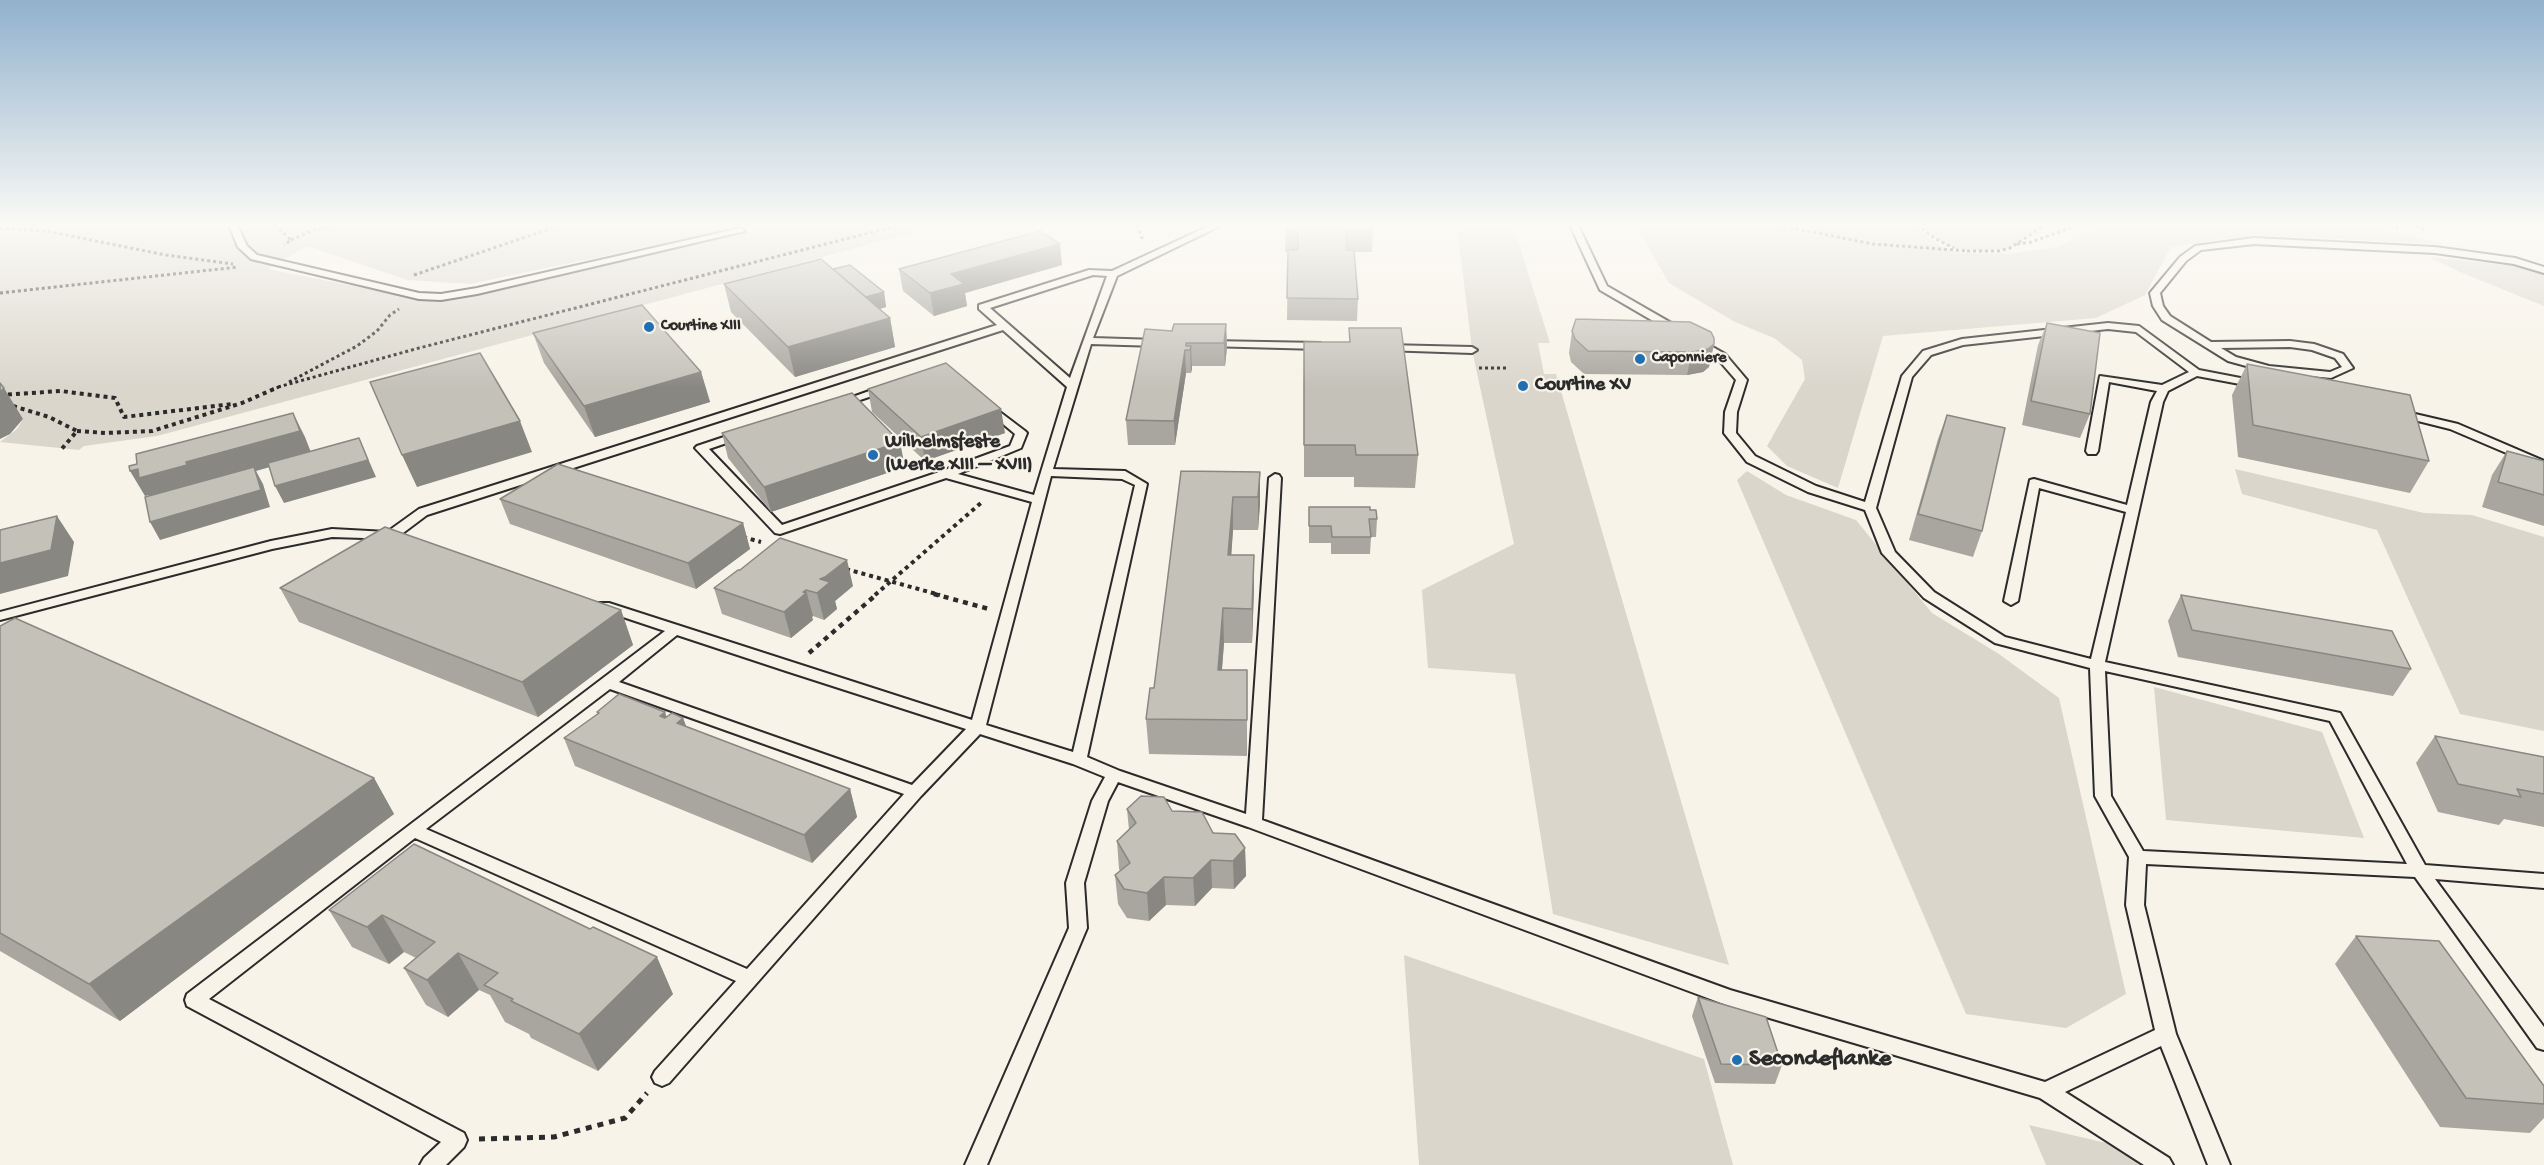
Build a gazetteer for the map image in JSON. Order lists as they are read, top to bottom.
{
  "places": [
    "Courtine XIII",
    "Caponniere",
    "Courtine XV",
    "Wilhelmsfeste (Werke XIII – XVII)",
    "Secondeflanke"
  ]
}
